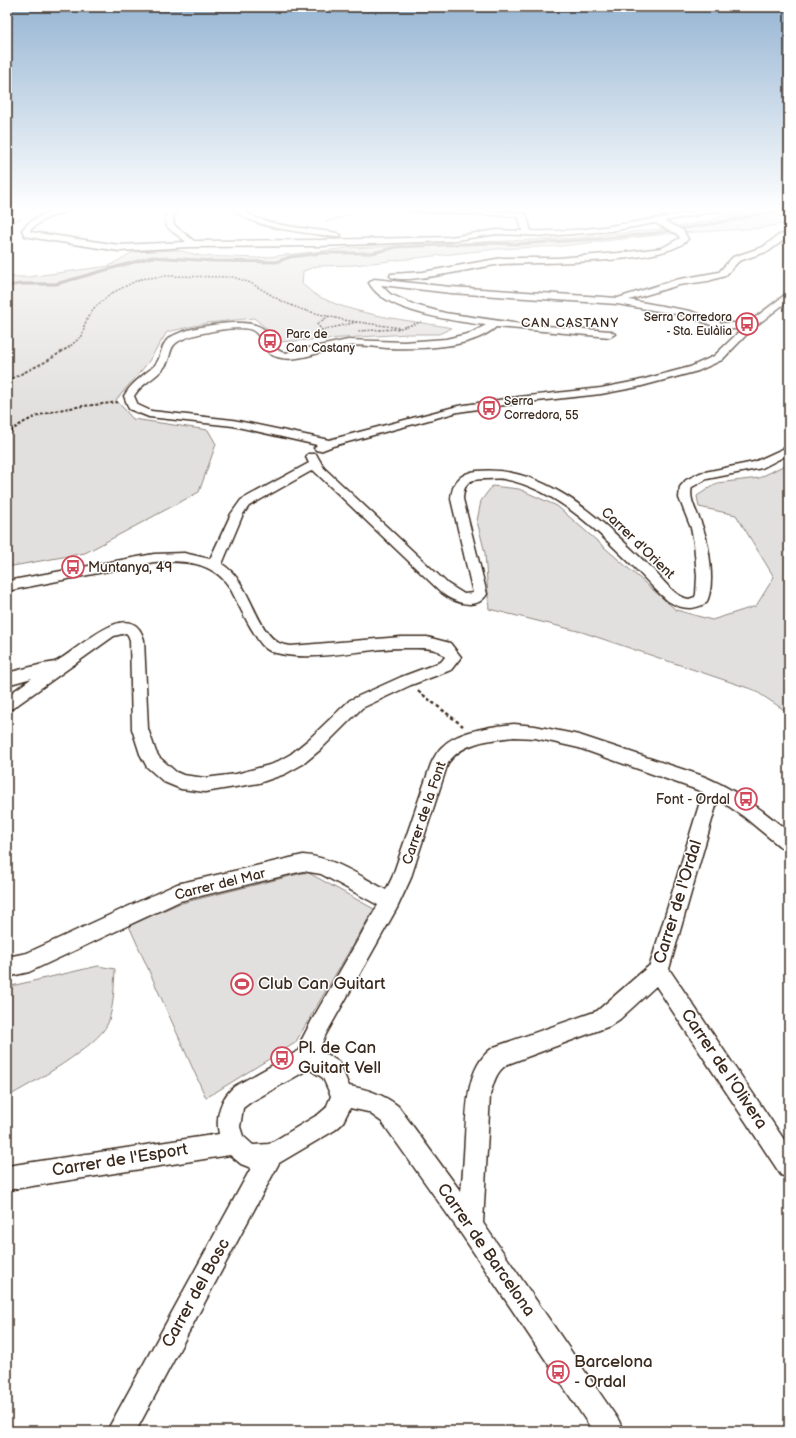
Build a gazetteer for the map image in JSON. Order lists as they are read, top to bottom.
{
  "streets": {
    "street": [
      "Carrer d'Orient",
      "Carrer de la Font",
      "Carrer del Mar",
      "Carrer de l'Ordal",
      "Carrer de l'Olivera",
      "Carrer de l'Esport",
      "Carrer de Barcelona",
      "Carrer del Bosc"
    ]
  },
  "crossings": [
    ["Carrer de la Font", "Carrer del Mar"],
    ["Carrer de la Font", "Carrer de l'Ordal"],
    ["Carrer de l'Ordal", "Carrer de l'Olivera"],
    ["Carrer de l'Ordal", "Carrer de Barcelona"]
  ],
  "districts": ["CAN CASTANY"],
  "places": {
    "bus stop": [
      "Serra Corredora - Sta. Eulàlia",
      "Parc de Can Castany",
      "Serra Corredora, 55",
      "Muntanya, 49",
      "Font - Ordal",
      "Pl. de Can Guitart Vell",
      "Barcelona - Ordal"
    ],
    "sports": ["Club Can Guitart"]
  }
}
